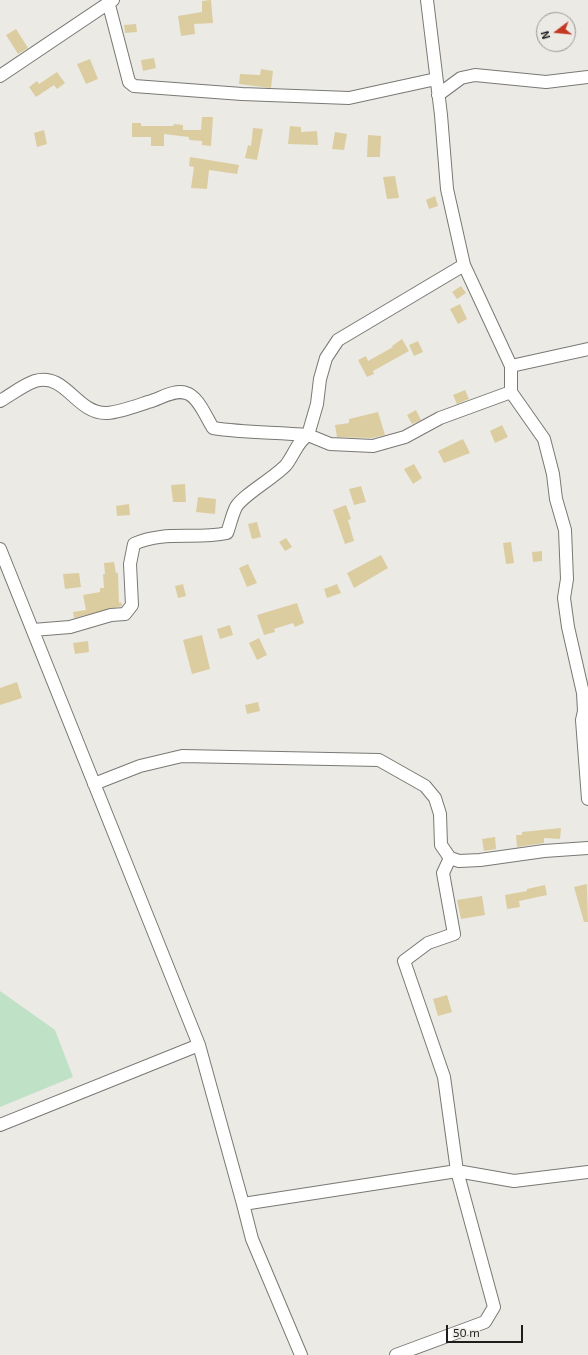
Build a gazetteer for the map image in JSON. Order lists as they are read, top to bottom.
{
  "scale_bar": "50 m",
  "north": "left"
}
